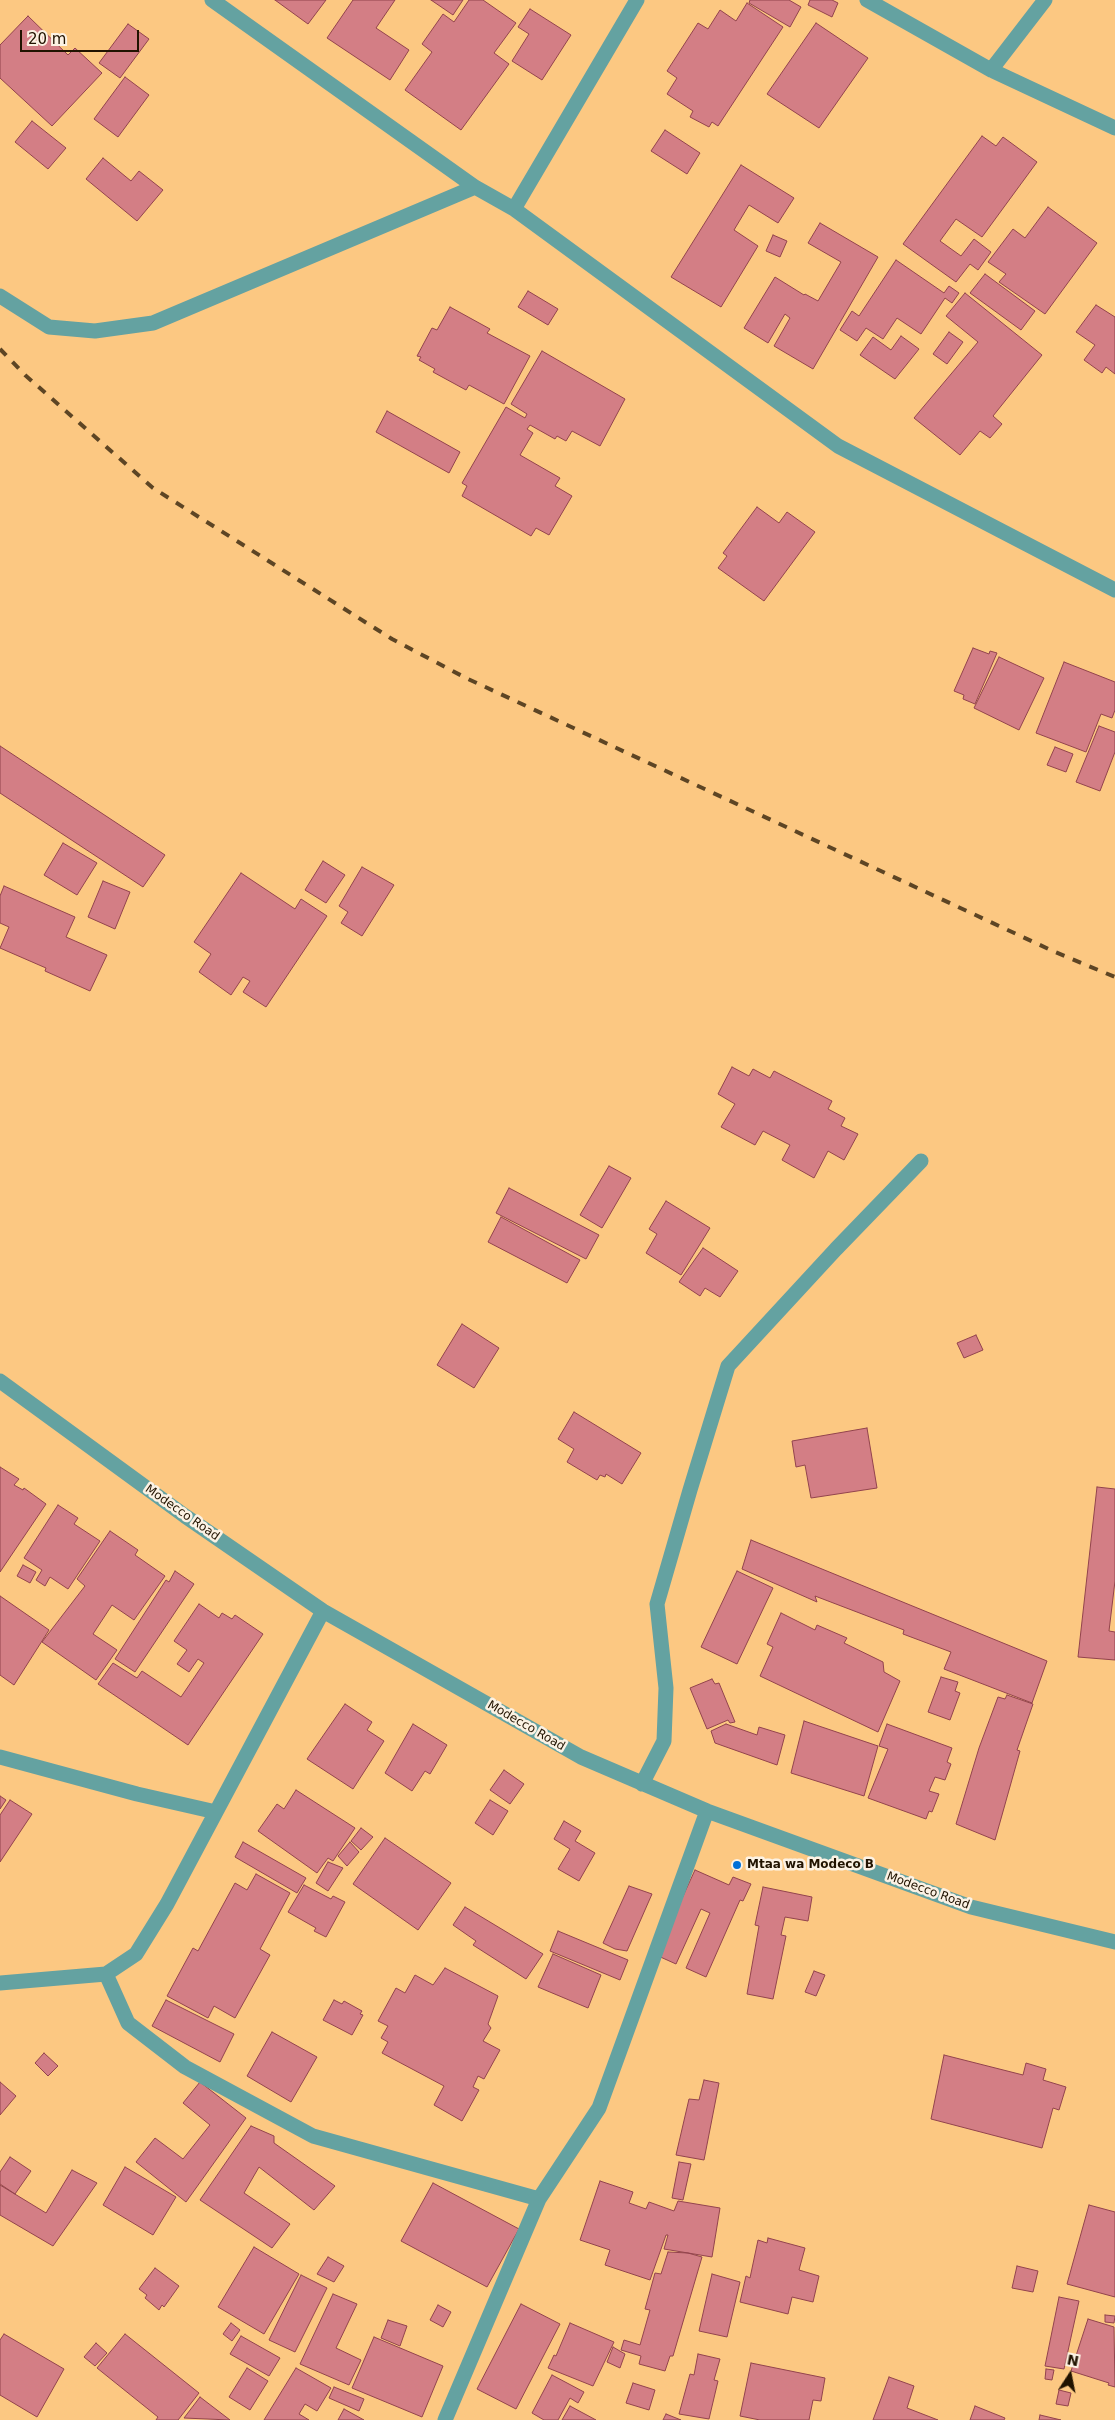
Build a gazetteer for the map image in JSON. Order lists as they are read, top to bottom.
{
  "streets": {
    "street": ["Modecco Road"]
  },
  "places": ["Mtaa wa Modeco B"],
  "scale_bar": "20 m",
  "north": "top"
}
